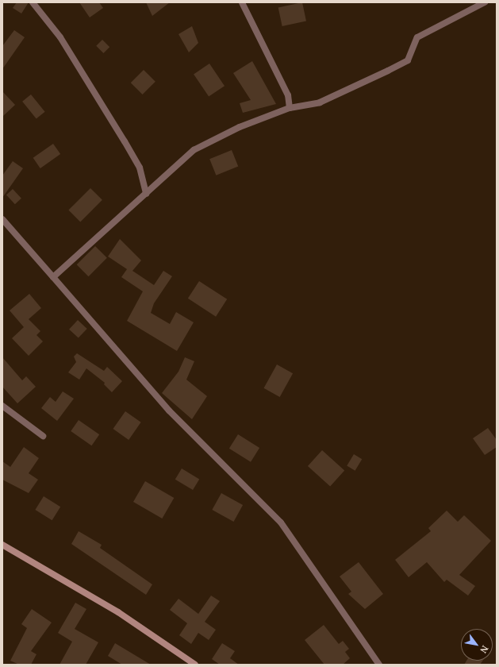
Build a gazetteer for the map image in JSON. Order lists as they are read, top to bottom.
{
  "north": "bottom right"
}
